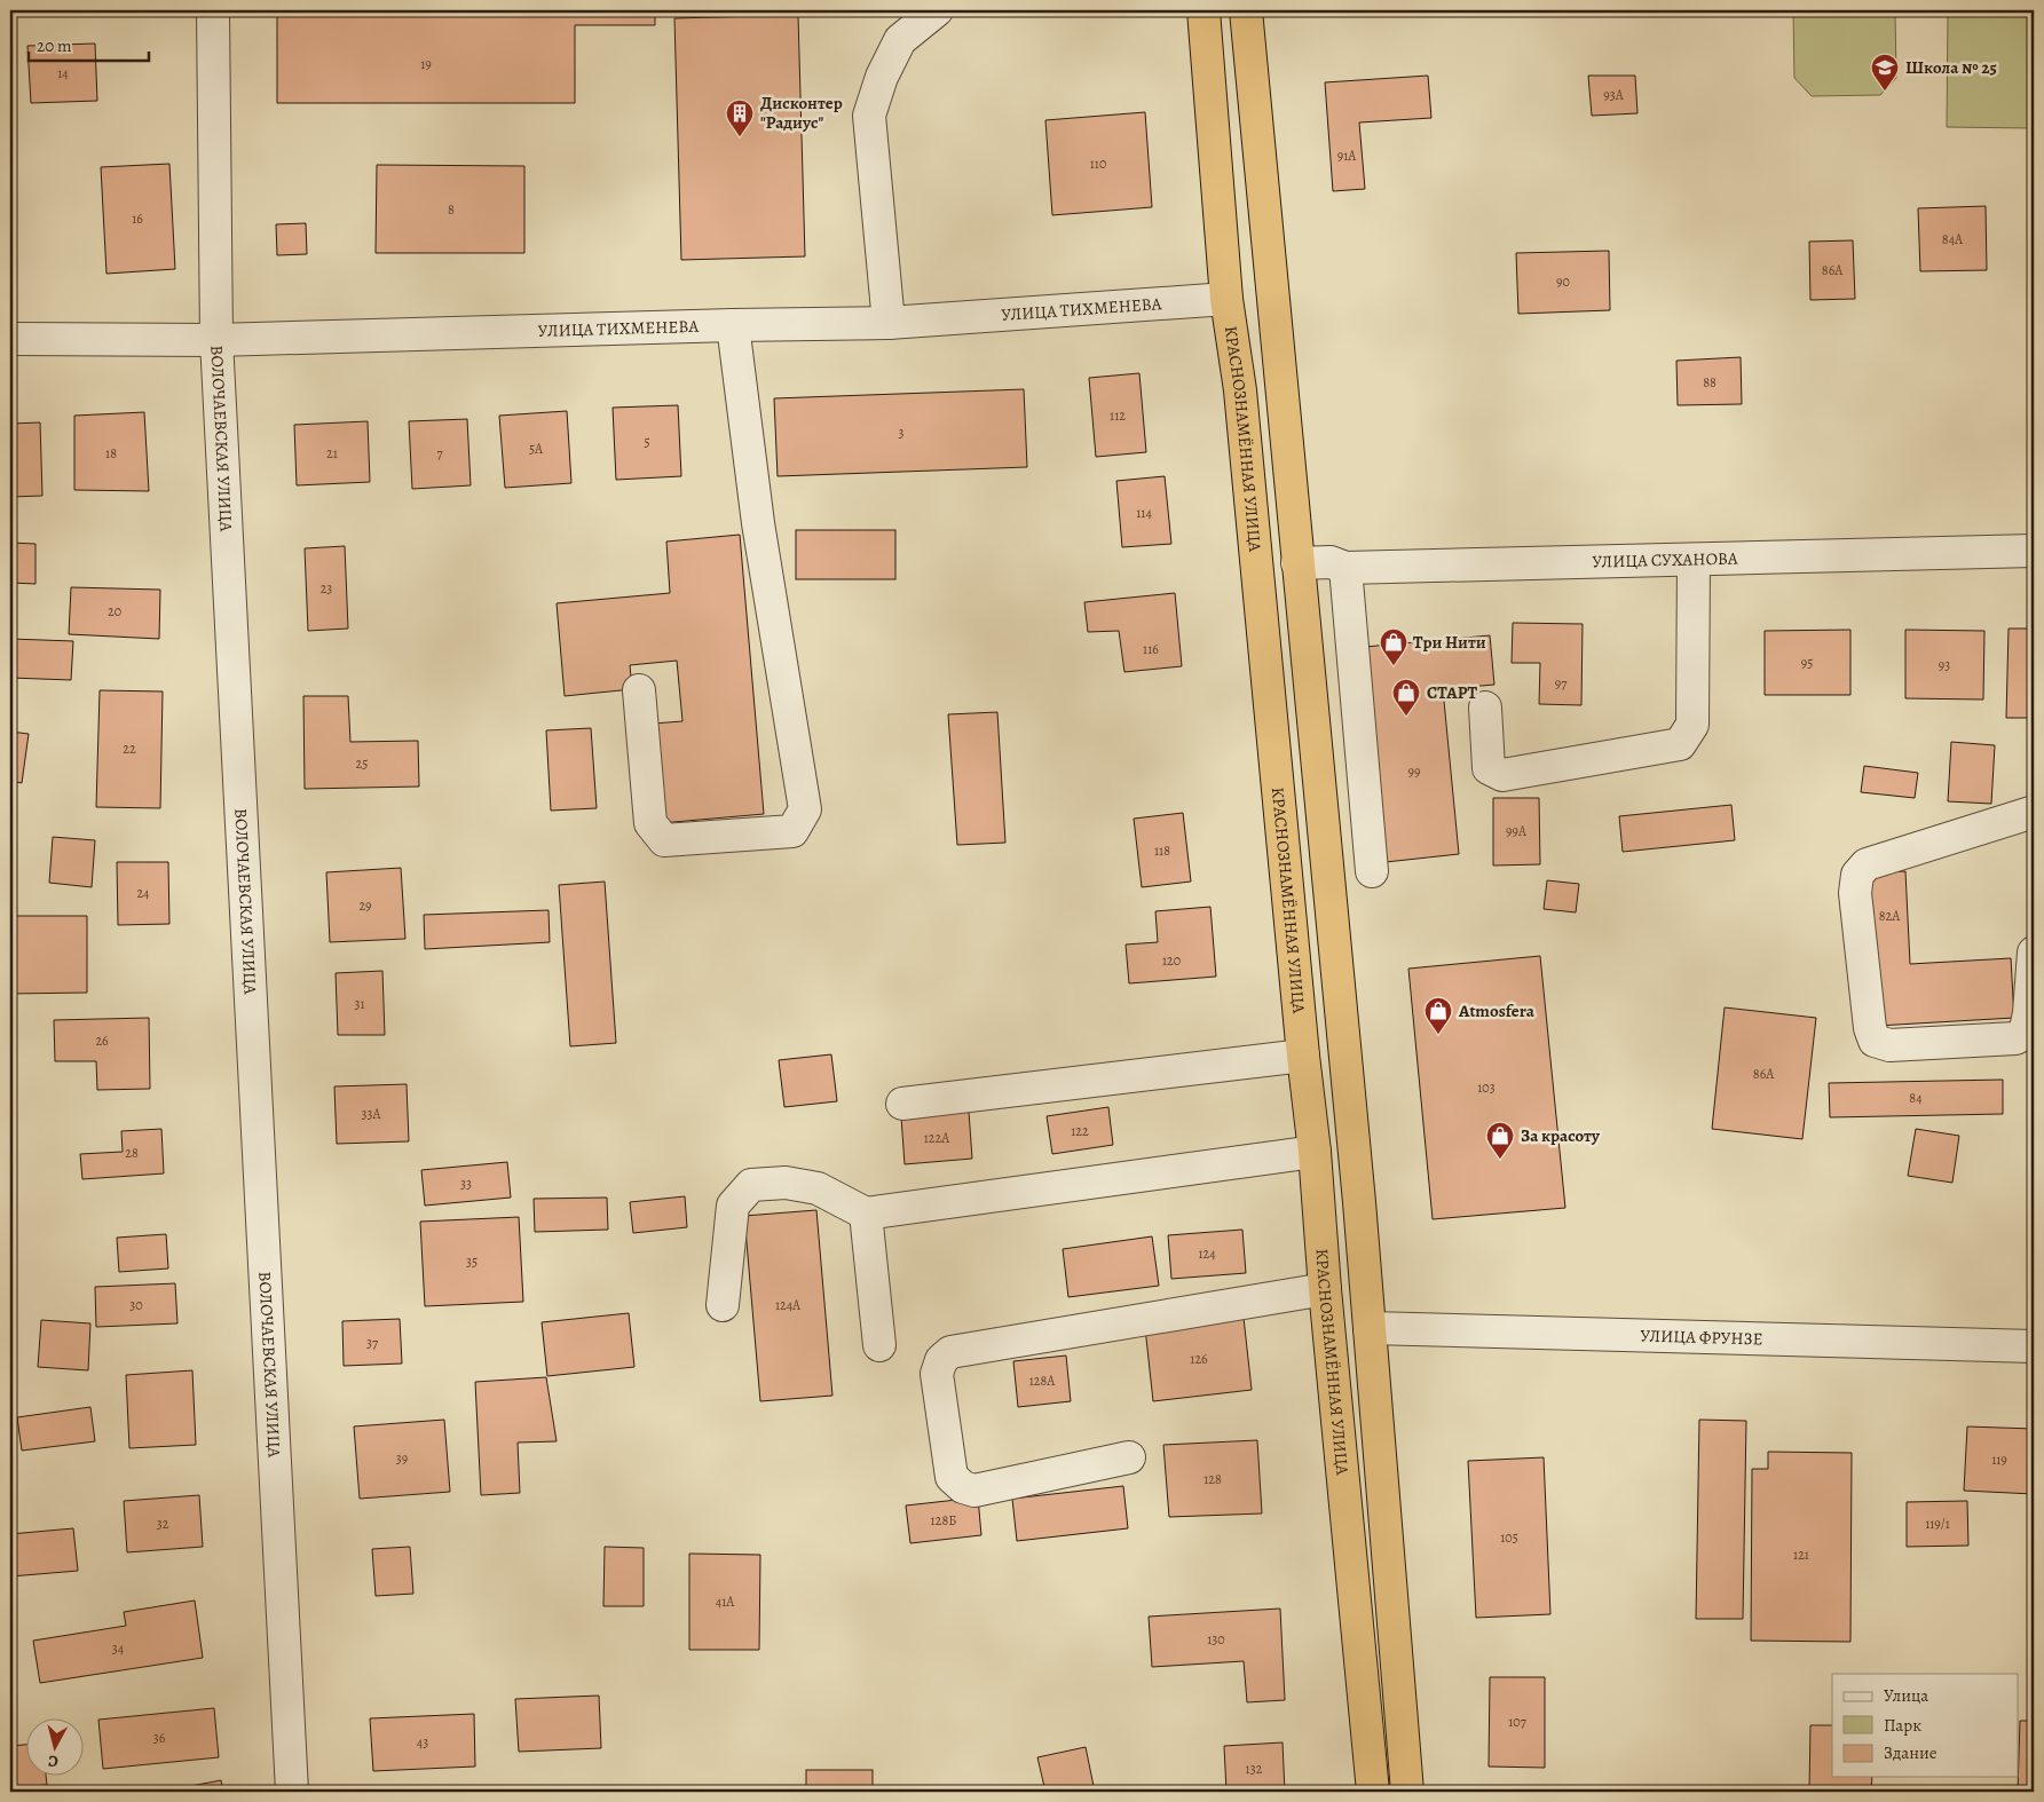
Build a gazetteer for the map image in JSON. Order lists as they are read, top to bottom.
{
  "streets": {
    "highway": ["КРАСНОЗНАМЁННАЯ УЛИЦА"],
    "street": [
      "УЛИЦА ТИХМЕНЕВА",
      "ВОЛОЧАЕВСКАЯ УЛИЦА",
      "УЛИЦА СУХАНОВА",
      "УЛИЦА ФРУНЗЕ"
    ]
  },
  "crossings": [
    ["УЛИЦА ТИХМЕНЕВА", "ВОЛОЧАЕВСКАЯ УЛИЦА"],
    ["УЛИЦА ТИХМЕНЕВА", "КРАСНОЗНАМЁННАЯ УЛИЦА"]
  ],
  "places": {
    "school or university": ["Школа № 25"],
    "building": ["Дисконтер \"Радиус\""],
    "shop": [
      "Три Нити",
      "СТАРТ",
      "Atmosfera",
      "За красоту"
    ]
  },
  "house_numbers": [
    "19",
    "14",
    "93А",
    "91А",
    "110",
    "8",
    "16",
    "84А",
    "86А",
    "90",
    "88",
    "112",
    "3",
    "5",
    "5А",
    "18",
    "21",
    "7",
    "114",
    "23",
    "20",
    "116",
    "95",
    "93",
    "97",
    "22",
    "25",
    "99",
    "99А",
    "118",
    "24",
    "29",
    "82А",
    "120",
    "31",
    "26",
    "86А",
    "103",
    "84",
    "33А",
    "122",
    "122А",
    "28",
    "33",
    "124",
    "35",
    "30",
    "124А",
    "37",
    "126",
    "128А",
    "39",
    "119",
    "128",
    "128Б",
    "32",
    "119/1",
    "105",
    "121",
    "41А",
    "130",
    "34",
    "107",
    "36",
    "43",
    "132"
  ],
  "legend": ["Улица", "Парк", "Здание"],
  "scale_bar": "20 m",
  "north": "bottom"
}
